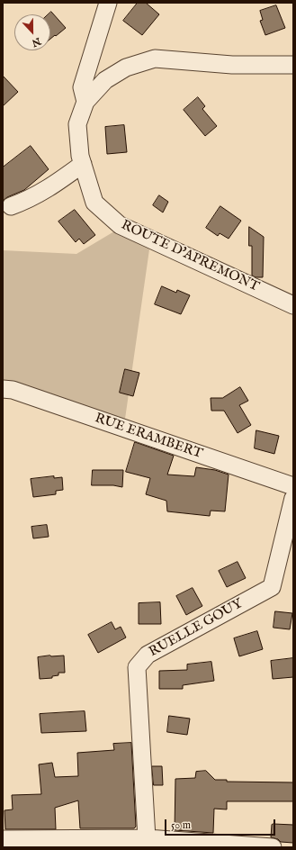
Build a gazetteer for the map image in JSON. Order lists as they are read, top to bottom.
{
  "streets": {
    "street": ["ROUTE D'APREMONT", "RUE ERAMBERT", "RUELLE GOUY"]
  },
  "scale_bar": "50 m",
  "north": "bottom"
}
